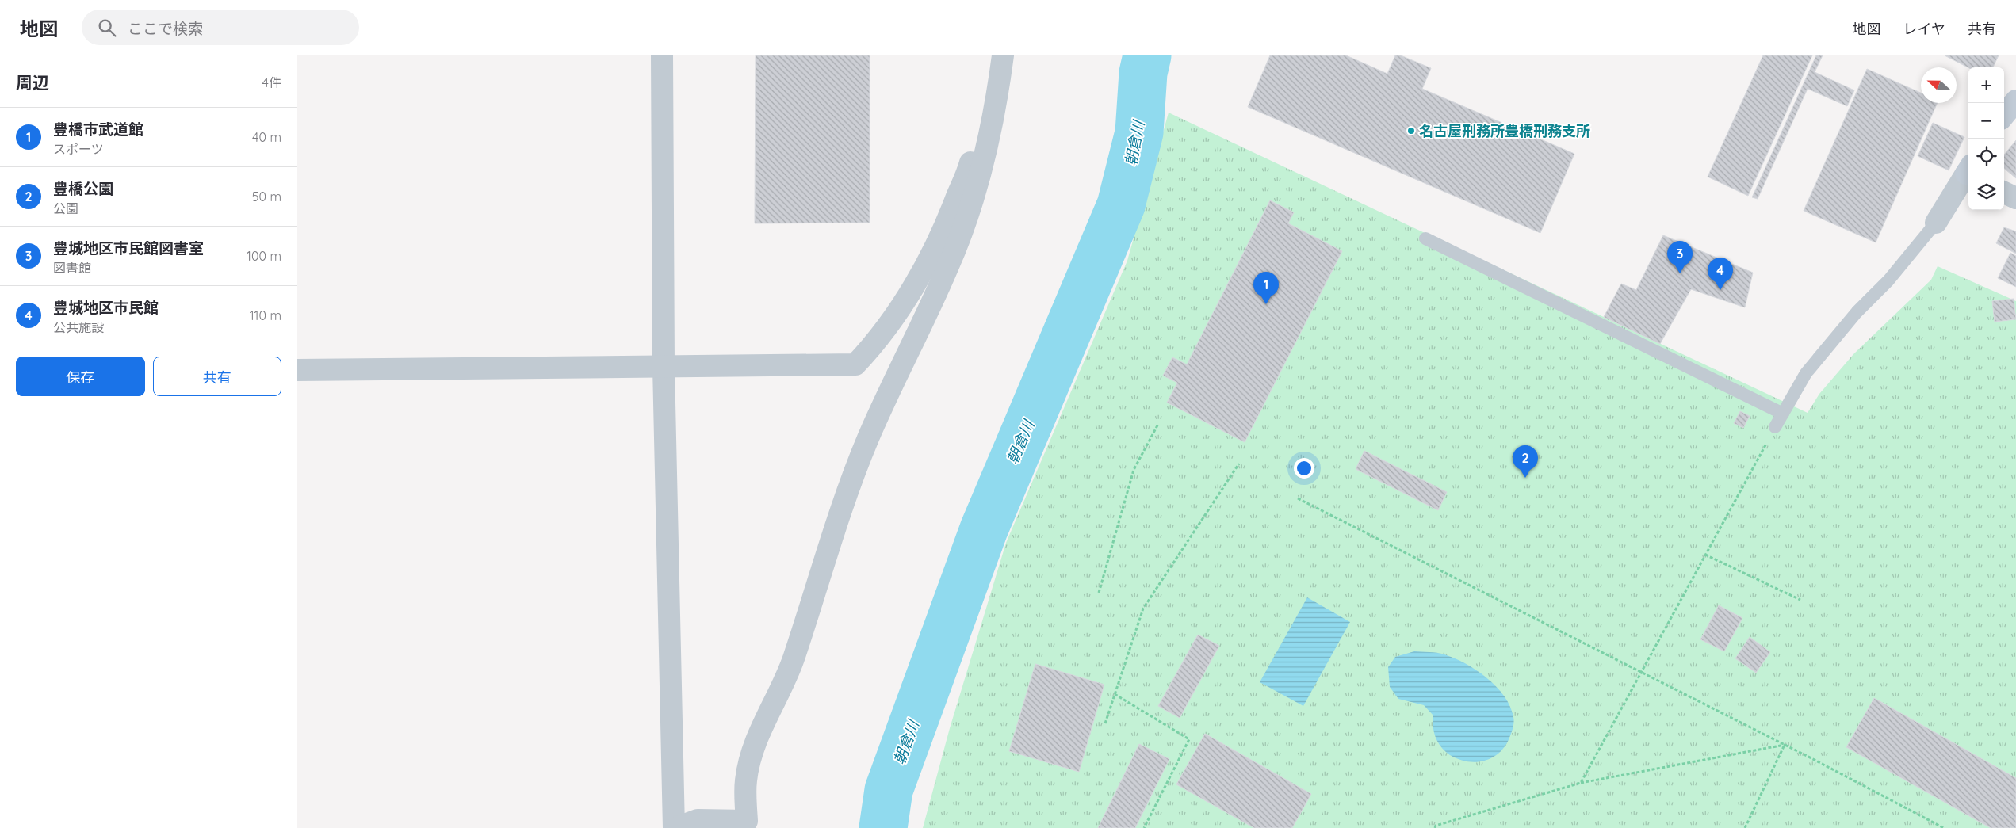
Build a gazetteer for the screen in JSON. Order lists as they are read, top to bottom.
{
  "water": ["朝倉川"],
  "places": ["名古屋刑務所豊橋刑務支所"],
  "north": "left",
  "page": {
    "header": "地図",
    "search": "ここで検索",
    "nav": ["地図", "レイヤ", "共有"],
    "heading": ["周辺", "4件"],
    "map_buttons": ["+", "−"],
    "list": [
      {
        "mark": "1",
        "name": "豊橋市武道館",
        "note": "スポーツ",
        "value": "40 m"
      },
      {
        "mark": "2",
        "name": "豊橋公園",
        "note": "公園",
        "value": "50 m"
      },
      {
        "mark": "3",
        "name": "豊城地区市民館図書室",
        "note": "図書館",
        "value": "100 m"
      },
      {
        "mark": "4",
        "name": "豊城地区市民館",
        "note": "公共施設",
        "value": "110 m"
      }
    ],
    "pins": [
      "3",
      "4",
      "1",
      "2"
    ],
    "buttons": ["保存", "共有"]
  }
}
